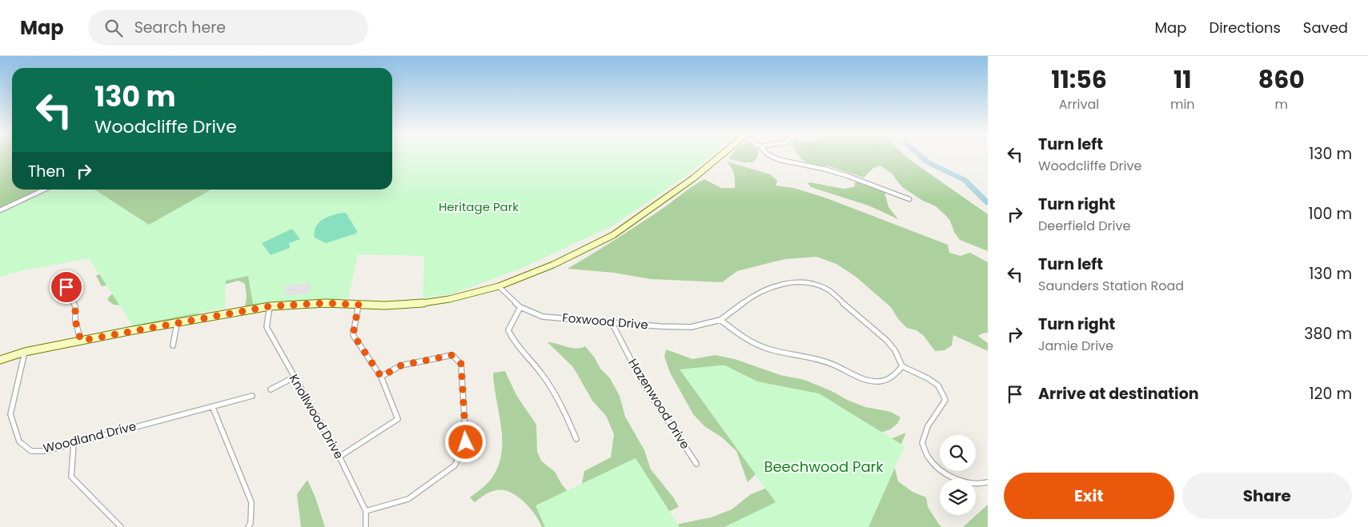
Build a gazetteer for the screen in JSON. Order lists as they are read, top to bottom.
{
  "streets": {
    "street": [
      "Foxwood Drive",
      "Hazenwood Drive",
      "Knollwood Drive",
      "Woodland Drive"
    ]
  },
  "crossings": [
    ["Foxwood Drive", "Hazenwood Drive"]
  ],
  "parks": ["Heritage Park", "Beechwood Park"],
  "page": {
    "header": "Map",
    "search": "Search here",
    "nav": ["Map", "Directions", "Saved"],
    "eta": [
      "11:56",
      "Arrival",
      "11",
      "min",
      "860",
      "m"
    ],
    "turn": ["130 m", "Woodcliffe Drive"],
    "list": [
      {
        "name": "Turn left",
        "note": "Woodcliffe Drive",
        "value": "130 m"
      },
      {
        "name": "Turn right",
        "note": "Deerfield Drive",
        "value": "100 m"
      },
      {
        "name": "Turn left",
        "note": "Saunders Station Road",
        "value": "130 m"
      },
      {
        "name": "Turn right",
        "note": "Jamie Drive",
        "value": "380 m"
      },
      {
        "name": "Arrive at destination",
        "value": "120 m"
      }
    ],
    "then": "Then",
    "buttons": ["Exit", "Share"]
  }
}
